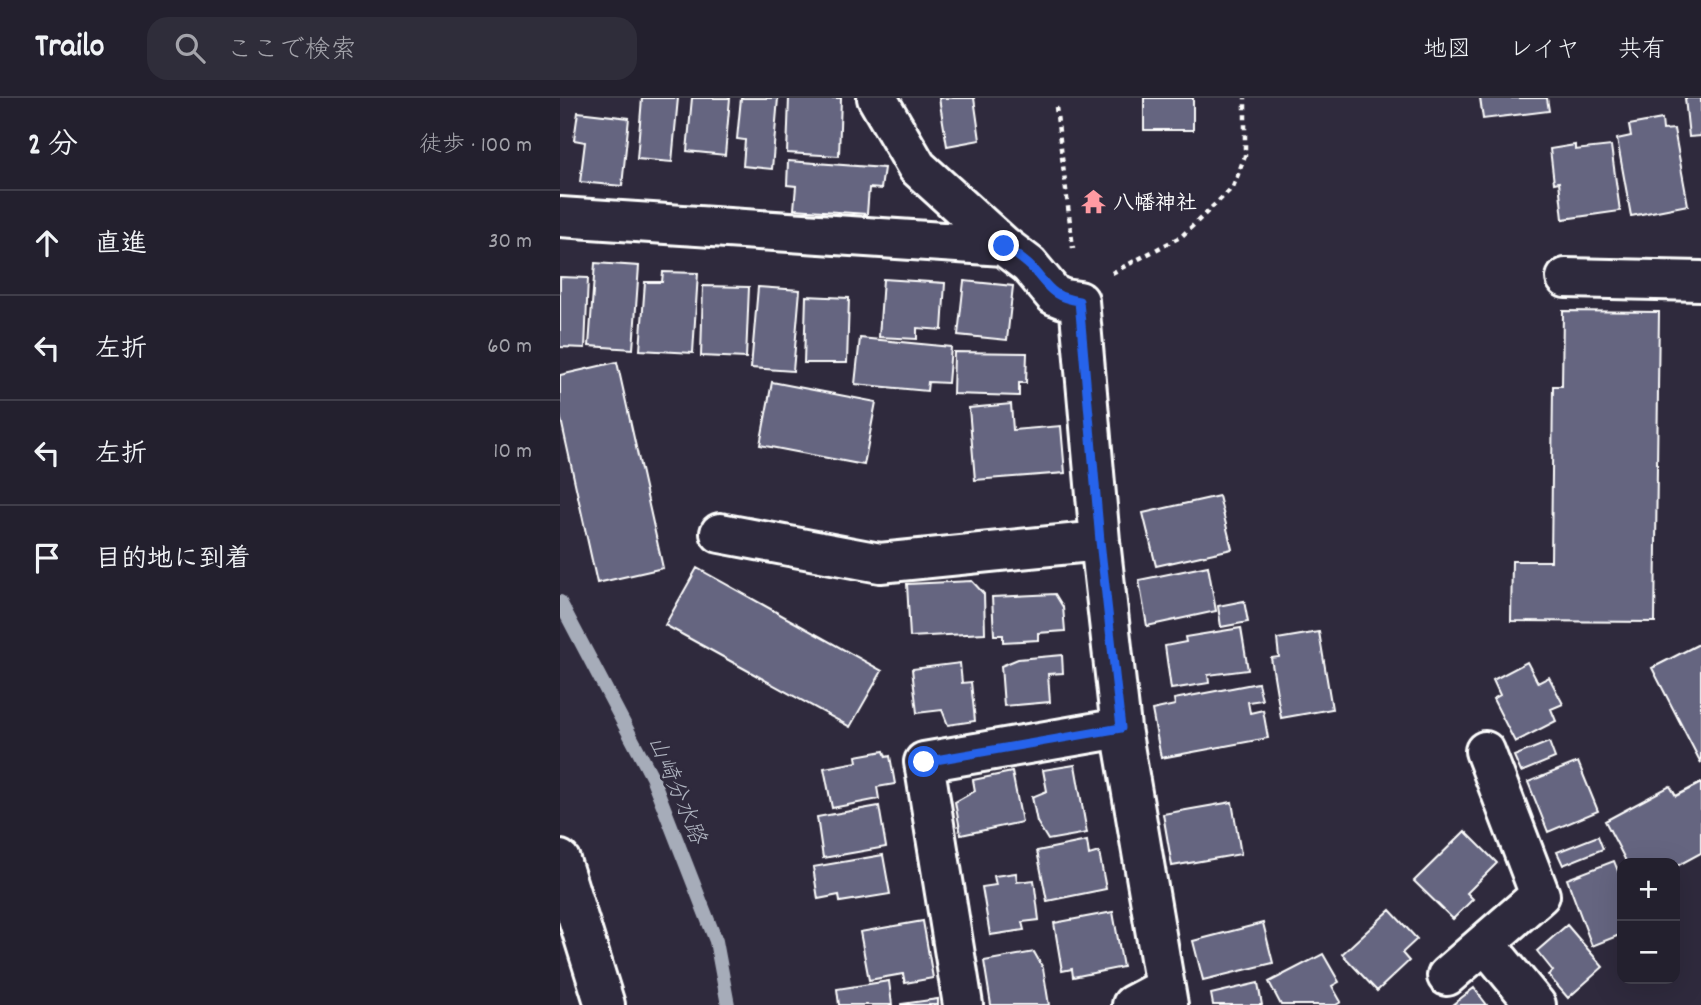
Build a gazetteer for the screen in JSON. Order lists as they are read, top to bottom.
{
  "water": ["山崎分水路"],
  "places": {
    "temple": ["八幡神社"]
  },
  "page": {
    "header": "Trailo",
    "search": "ここで検索",
    "nav": ["地図", "レイヤ", "共有"],
    "heading": ["2 分", "徒歩 · 100 m"],
    "list": [
      ["直進", "30 m"],
      ["左折", "60 m"],
      ["左折", "10 m"],
      "目的地に到着"
    ],
    "map_buttons": ["+", "−"]
  }
}
